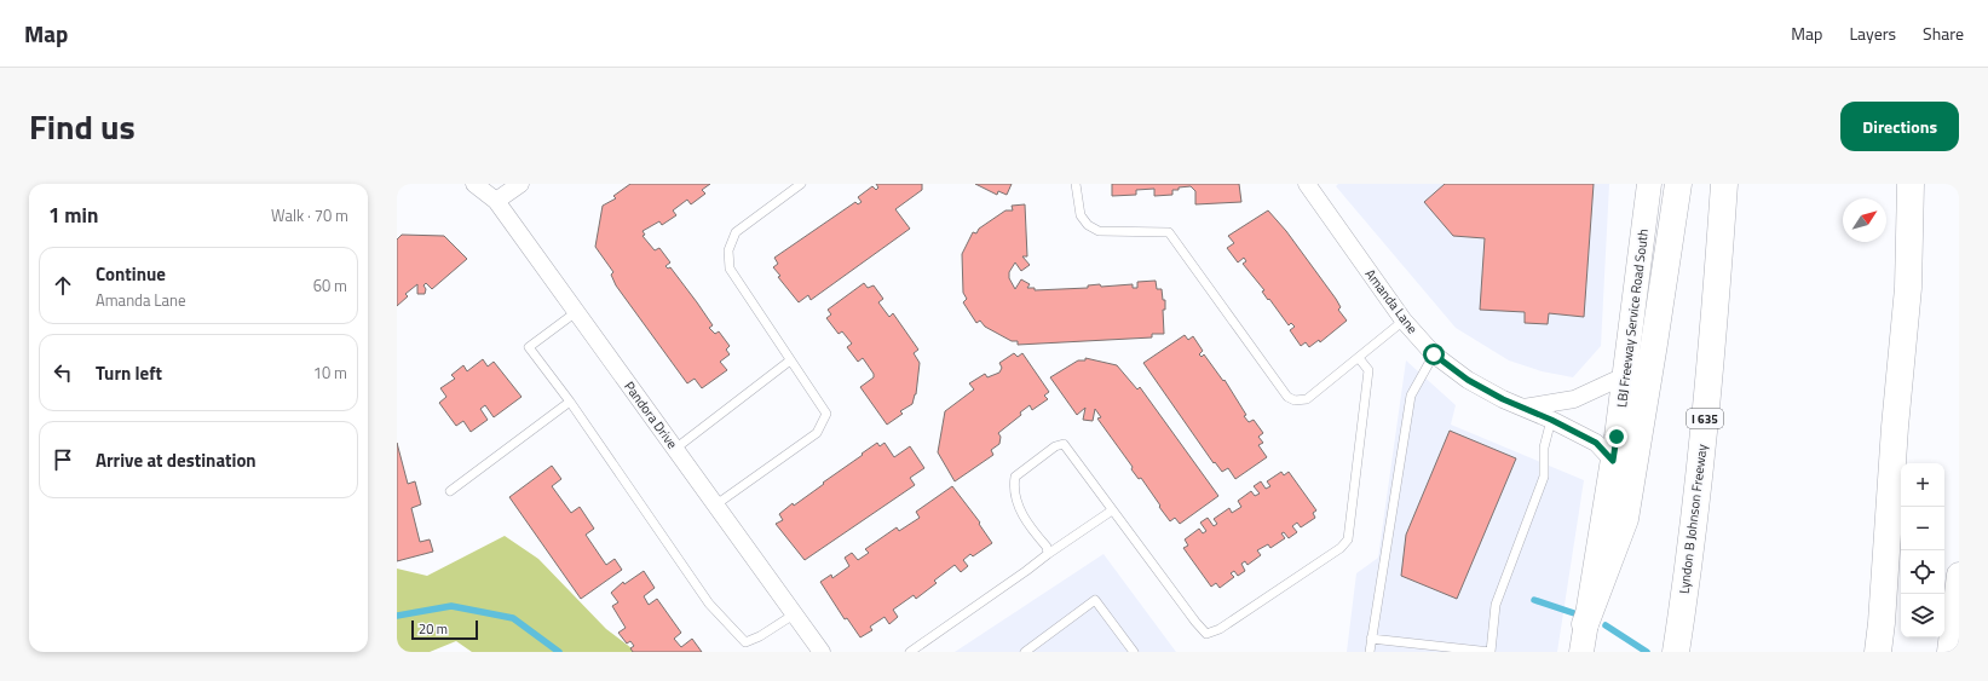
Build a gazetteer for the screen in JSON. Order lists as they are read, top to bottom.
{
  "streets": {
    "highway": ["I 635", "Lyndon B Johnson Freeway"],
    "main road": ["LBJ Freeway Service Road South"],
    "street": ["Amanda Lane", "Pandora Drive"]
  },
  "crossings": [
    ["Amanda Lane", "LBJ Freeway Service Road South"]
  ],
  "scale_bar": "20 m",
  "north": "top right",
  "page": {
    "header": "Map",
    "nav": ["Map", "Layers", "Share"],
    "title": "Find us",
    "buttons": "Directions",
    "heading": ["1 min", "Walk · 70 m"],
    "list": [
      ["Continue", "Amanda Lane", "60 m"],
      ["Turn left", "10 m"],
      "Arrive at destination"
    ],
    "map_buttons": ["+", "−"],
    "scale": "20 m"
  }
}
